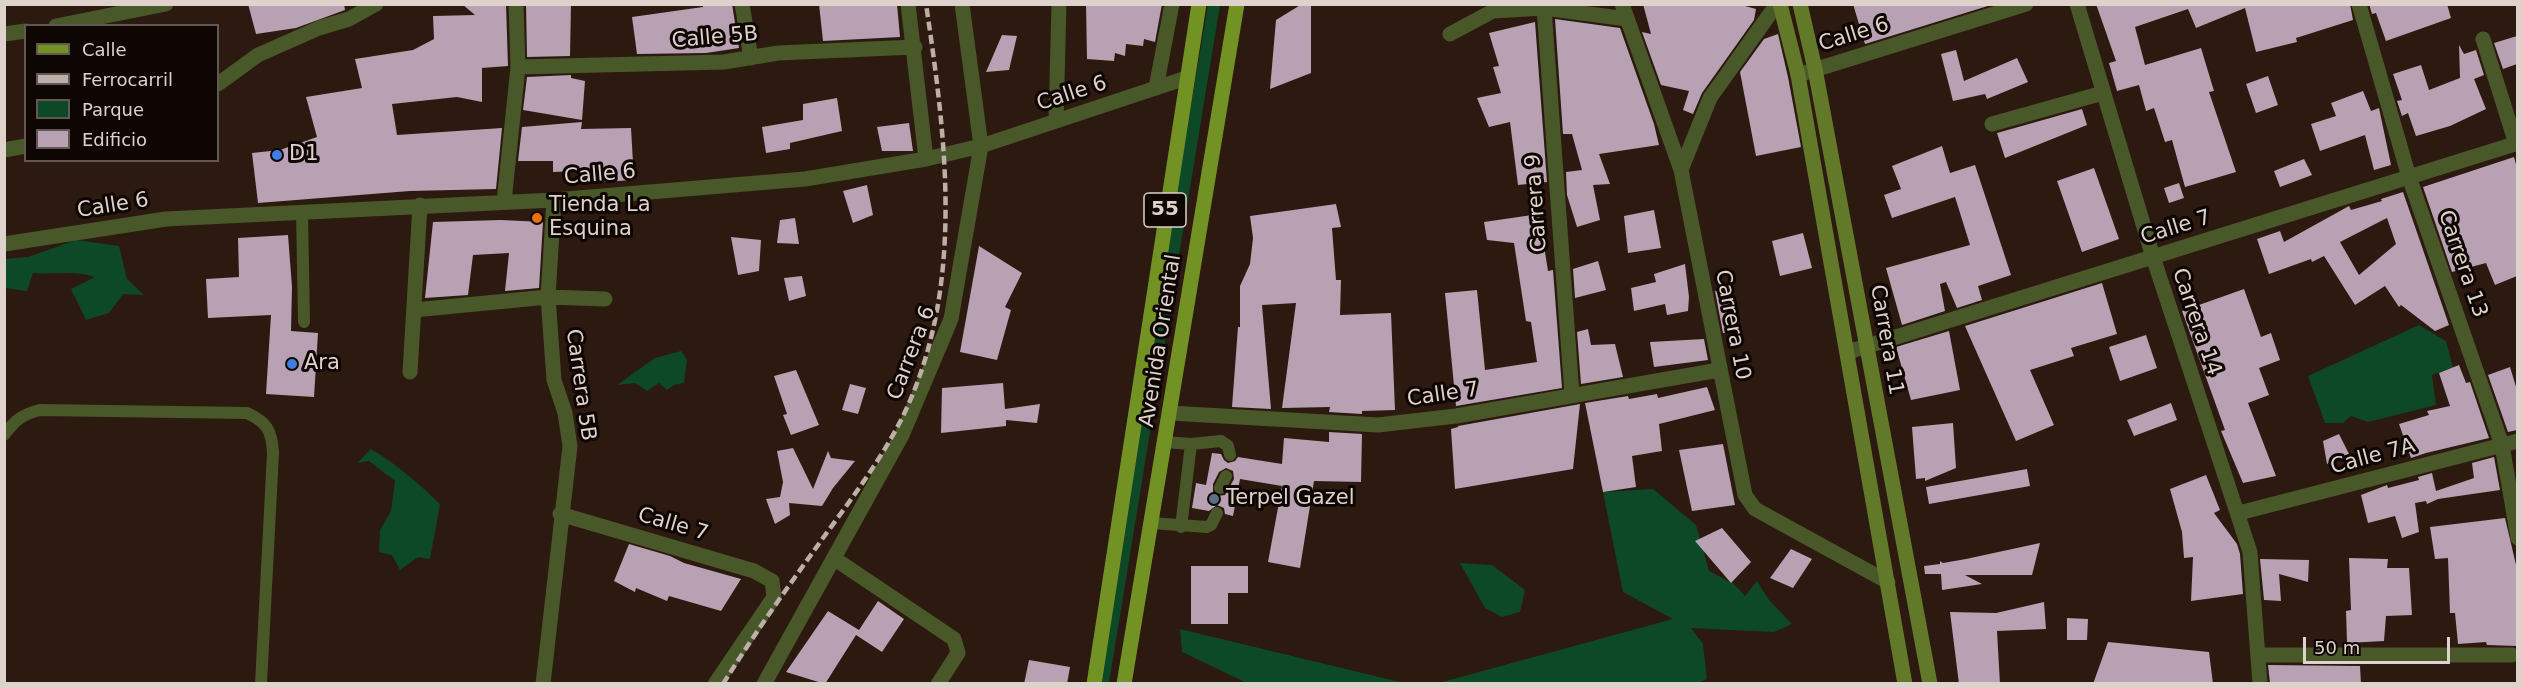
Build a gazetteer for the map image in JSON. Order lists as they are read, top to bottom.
{
  "streets": {
    "main road": ["55", "Carrera 11", "Avenida Oriental"],
    "street": [
      "Calle 6",
      "Calle 5B",
      "Carrera 9",
      "Calle 7",
      "Carrera 13",
      "Carrera 14",
      "Carrera 10",
      "Carrera 6",
      "Carrera 5B",
      "Calle 7A"
    ]
  },
  "crossings": [
    ["Calle 6", "Carrera 11"],
    ["Calle 6", "Avenida Oriental"],
    ["Calle 6", "Carrera 6"],
    ["Calle 6", "Carrera 5B"],
    ["Carrera 9", "Calle 7"],
    ["Calle 7", "Carrera 13"],
    ["Calle 7", "Carrera 14"],
    ["Calle 7", "Carrera 10"],
    ["Calle 7", "Carrera 11"],
    ["Calle 7", "Avenida Oriental"],
    ["Calle 7", "Carrera 5B"],
    ["Carrera 13", "Calle 7A"],
    ["Carrera 14", "Calle 7A"],
    ["Carrera 10", "Carrera 11"]
  ],
  "places": [
    "D1",
    "Tienda La Esquina",
    "Ara",
    "Terpel Gazel"
  ],
  "legend": [
    "Calle",
    "Ferrocarril",
    "Parque",
    "Edificio"
  ],
  "scale_bar": "50 m"
}
